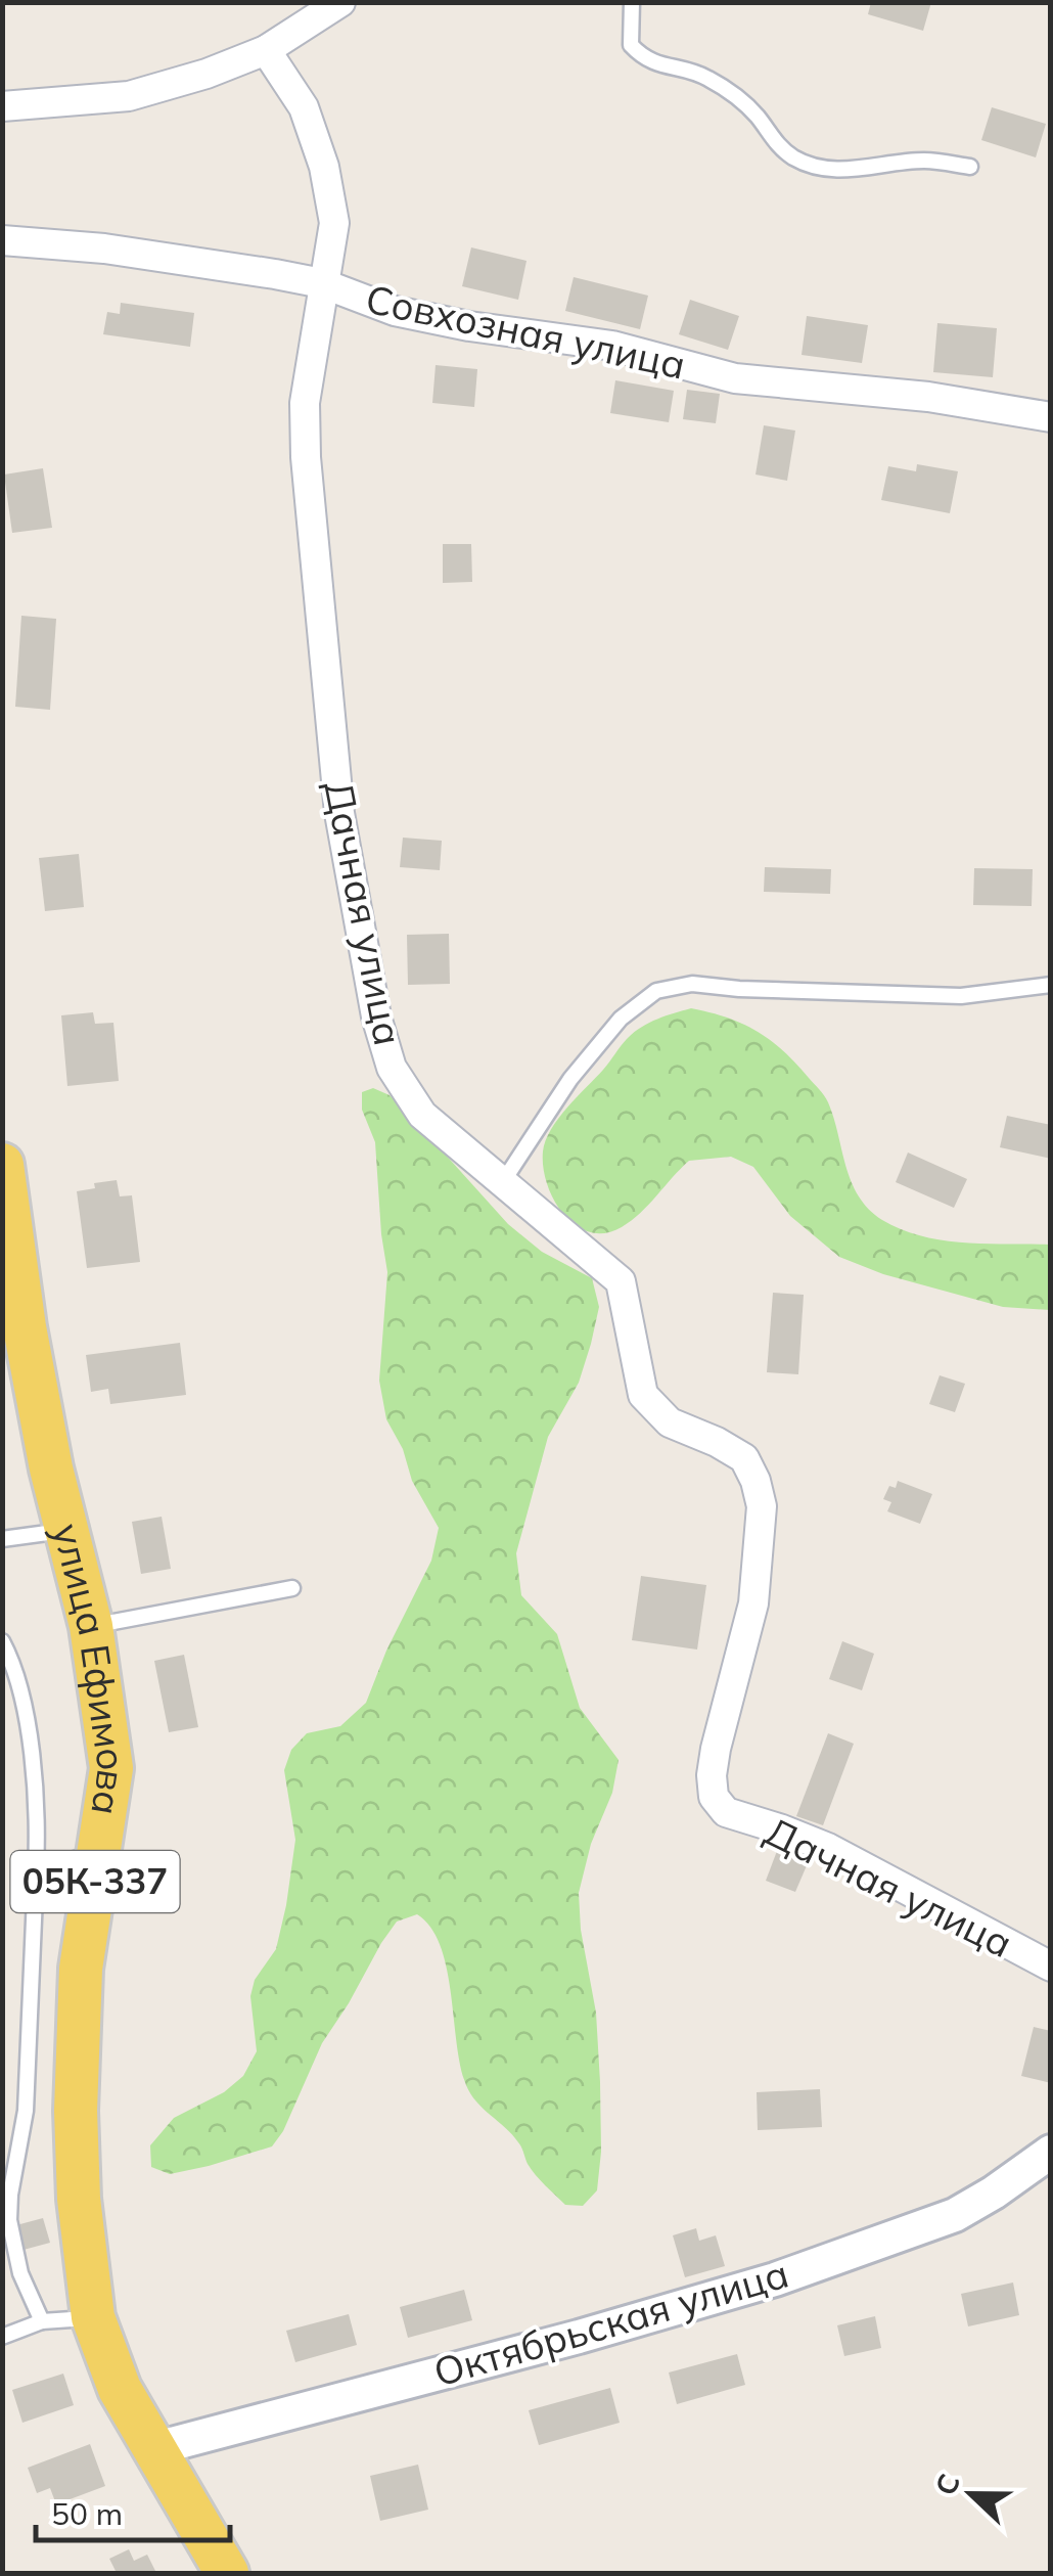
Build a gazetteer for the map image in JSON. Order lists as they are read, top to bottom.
{
  "streets": {
    "main road": ["улица Ефимова", "05К-337"],
    "street": ["Совхозная улица", "Дачная улица", "Октябрьская улица"]
  },
  "crossings": [
    ["Совхозная улица", "Дачная улица"],
    ["улица Ефимова", "Октябрьская улица"]
  ],
  "scale_bar": "50 m",
  "north": "left"
}
